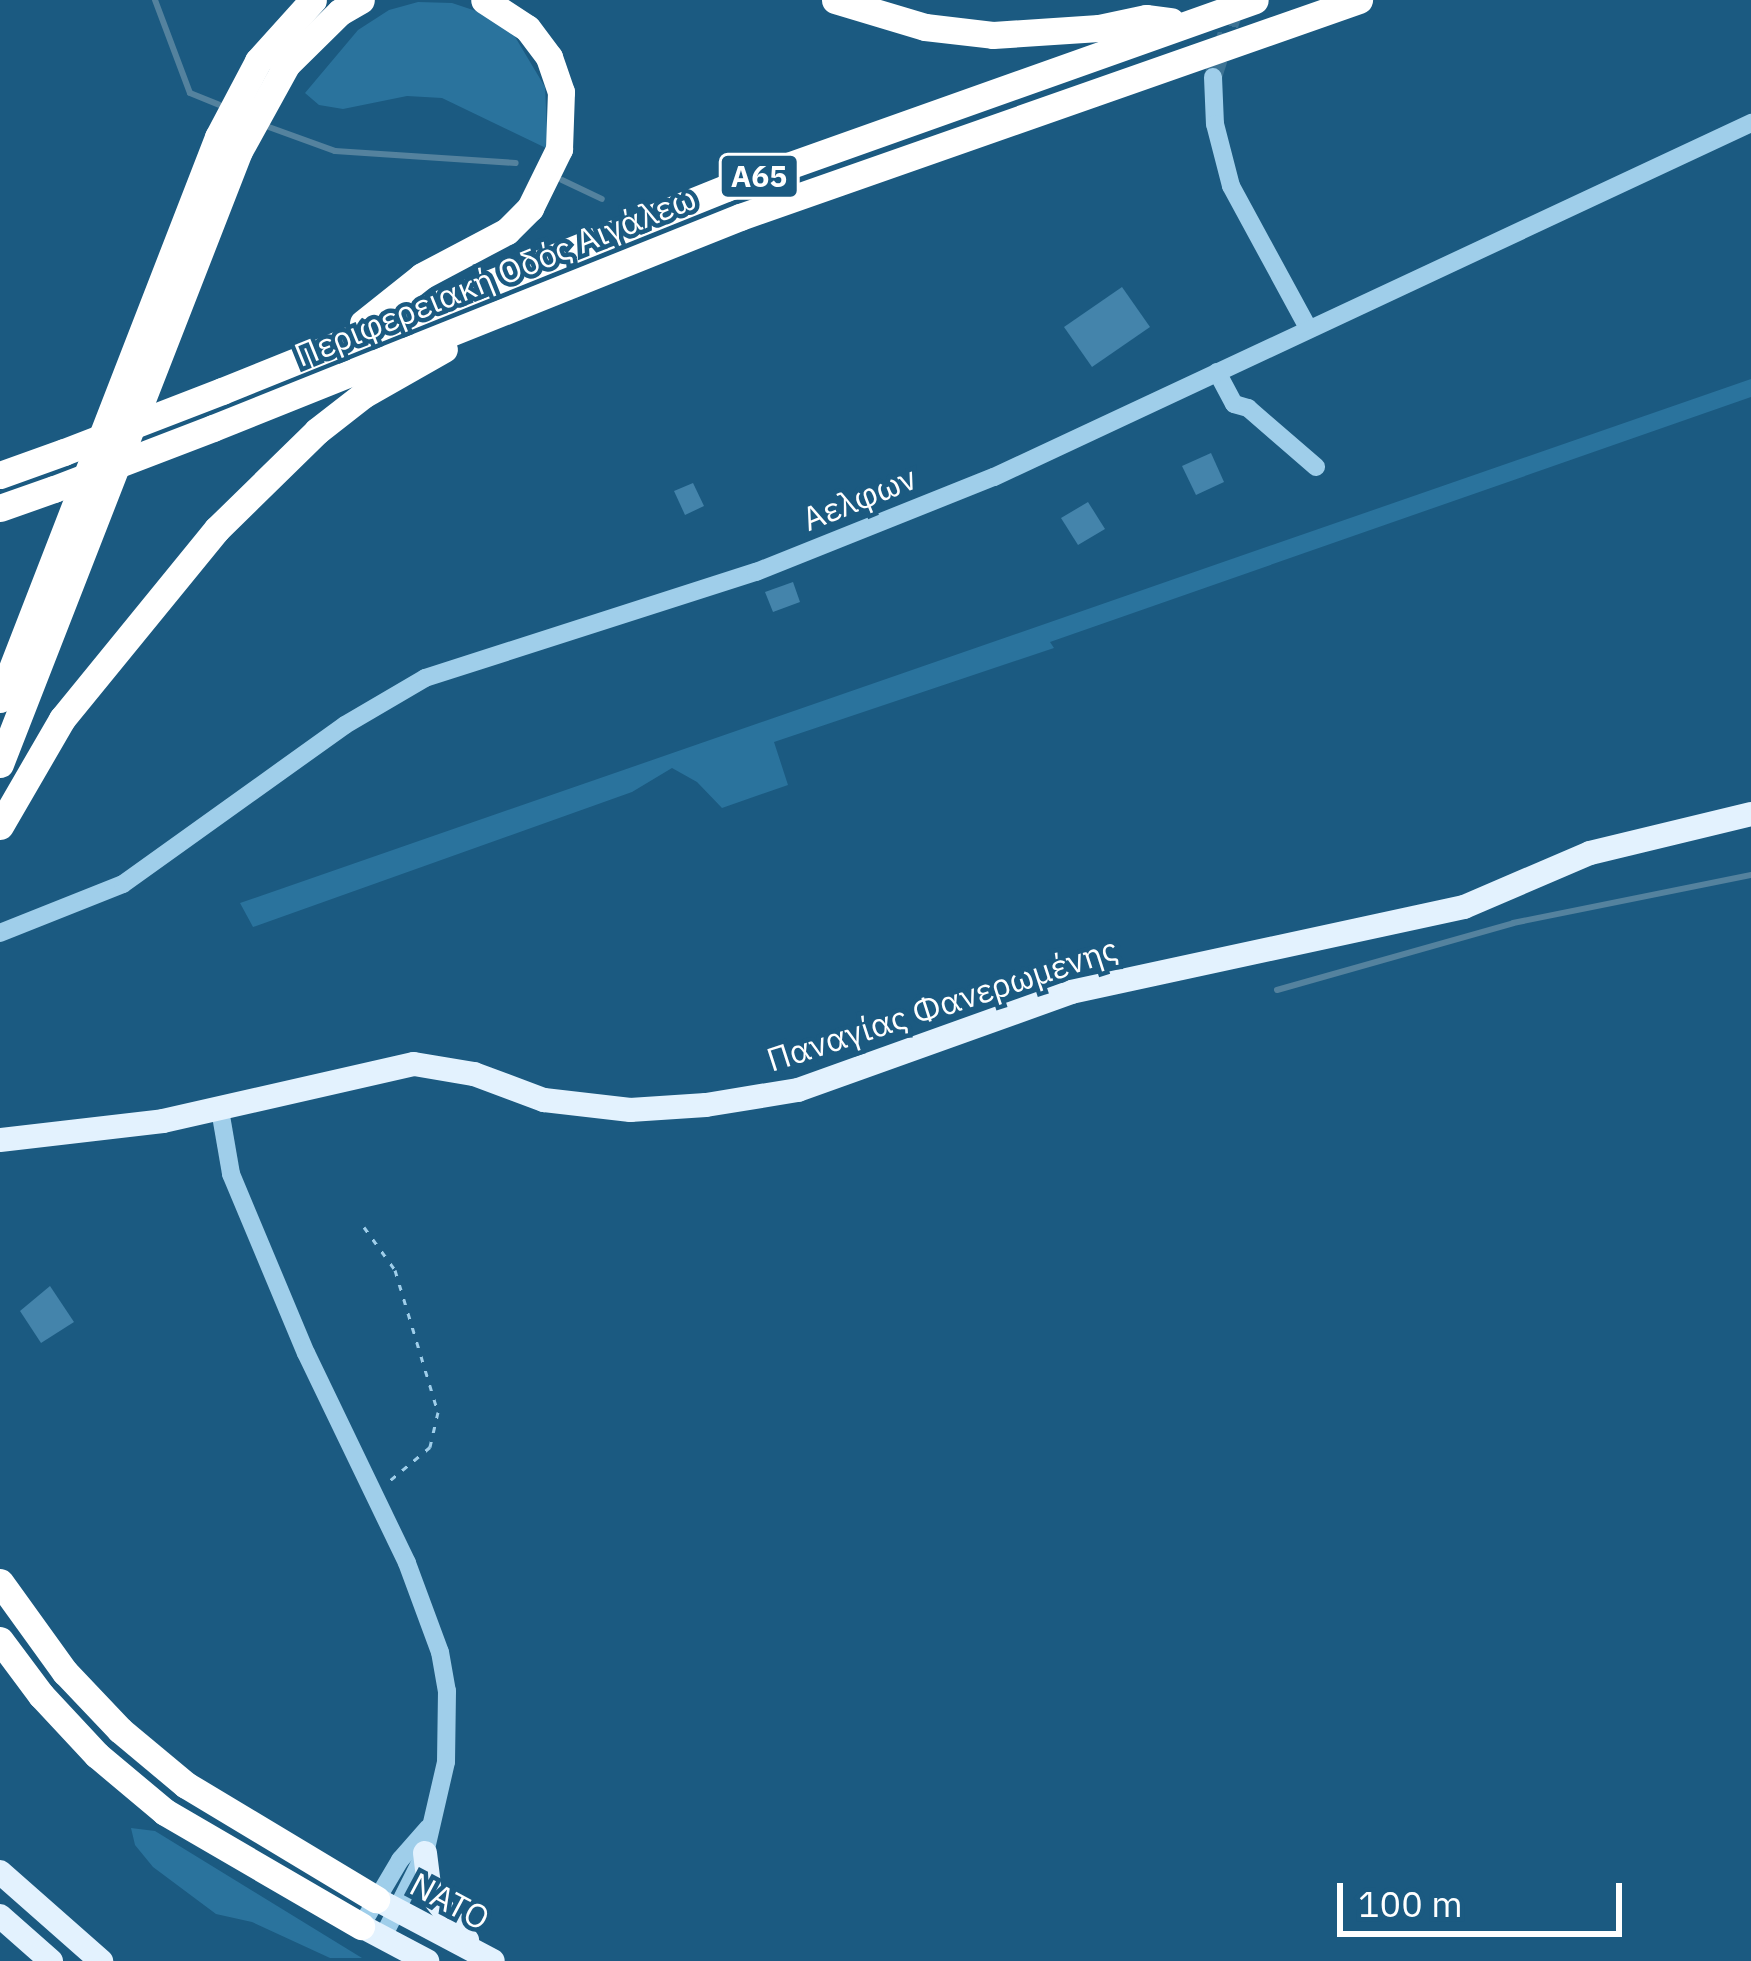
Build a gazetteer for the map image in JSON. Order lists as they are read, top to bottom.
{
  "streets": {
    "highway": ["Α65", "Περιφερειακή Οδός Αιγάλεω"],
    "main road": ["Παναγίας Φανερωμένης", "ΝΑΤΟ"],
    "street": ["Αελφων"]
  },
  "scale_bar": "100 m"
}
